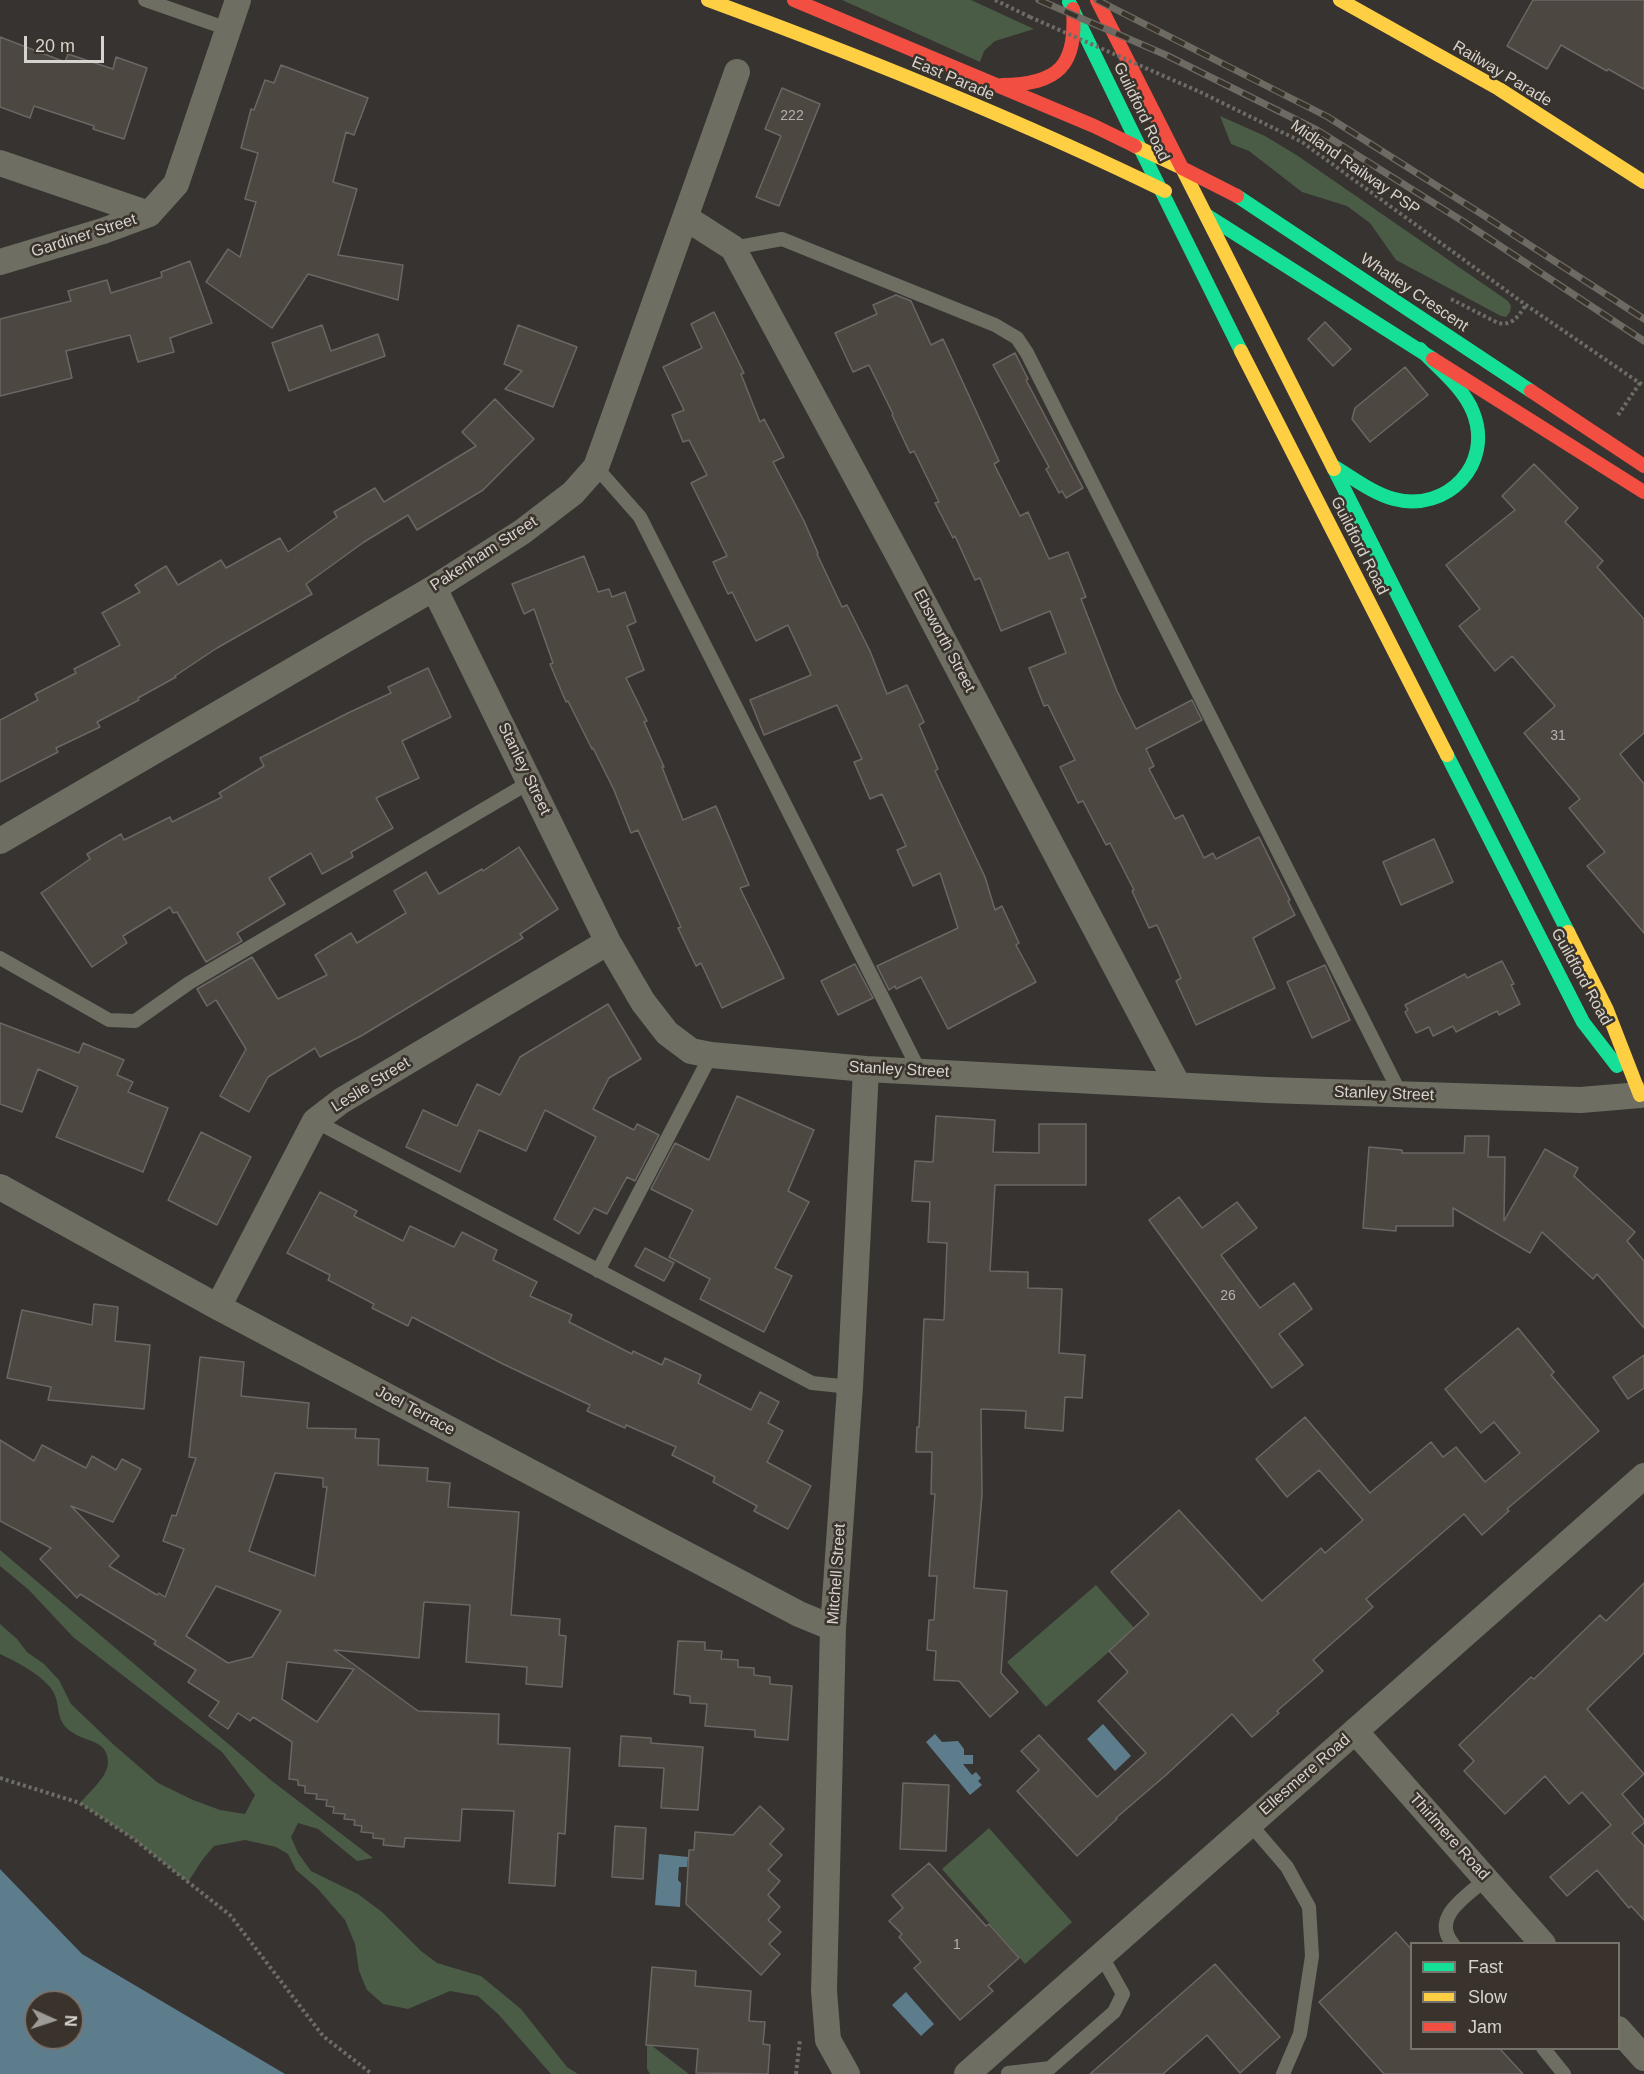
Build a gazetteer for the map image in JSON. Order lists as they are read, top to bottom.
{
  "streets": {
    "main road": [
      "Railway Parade",
      "East Parade",
      "Guildford Road",
      "Whatley Crescent"
    ],
    "street": [
      "Gardiner Street",
      "Pakenham Street",
      "Ebsworth Street",
      "Stanley Street",
      "Leslie Street",
      "Joel Terrace",
      "Mitchell Street",
      "Ellesmere Road",
      "Thirlmere Road"
    ],
    "path": ["Midland Railway PSP"]
  },
  "crossings": [
    ["East Parade", "Guildford Road"],
    ["East Parade", "Whatley Crescent"],
    ["Guildford Road", "Whatley Crescent"],
    ["Guildford Road", "Stanley Street"],
    ["Pakenham Street", "Ebsworth Street"],
    ["Pakenham Street", "Stanley Street"],
    ["Ebsworth Street", "Stanley Street"],
    ["Stanley Street", "Leslie Street"],
    ["Stanley Street", "Mitchell Street"],
    ["Leslie Street", "Joel Terrace"],
    ["Joel Terrace", "Mitchell Street"],
    ["Ellesmere Road", "Thirlmere Road"]
  ],
  "house_numbers": [
    "222",
    "31",
    "26",
    "1"
  ],
  "legend": ["Fast", "Slow", "Jam"],
  "scale_bar": "20 m",
  "north": "right"
}
